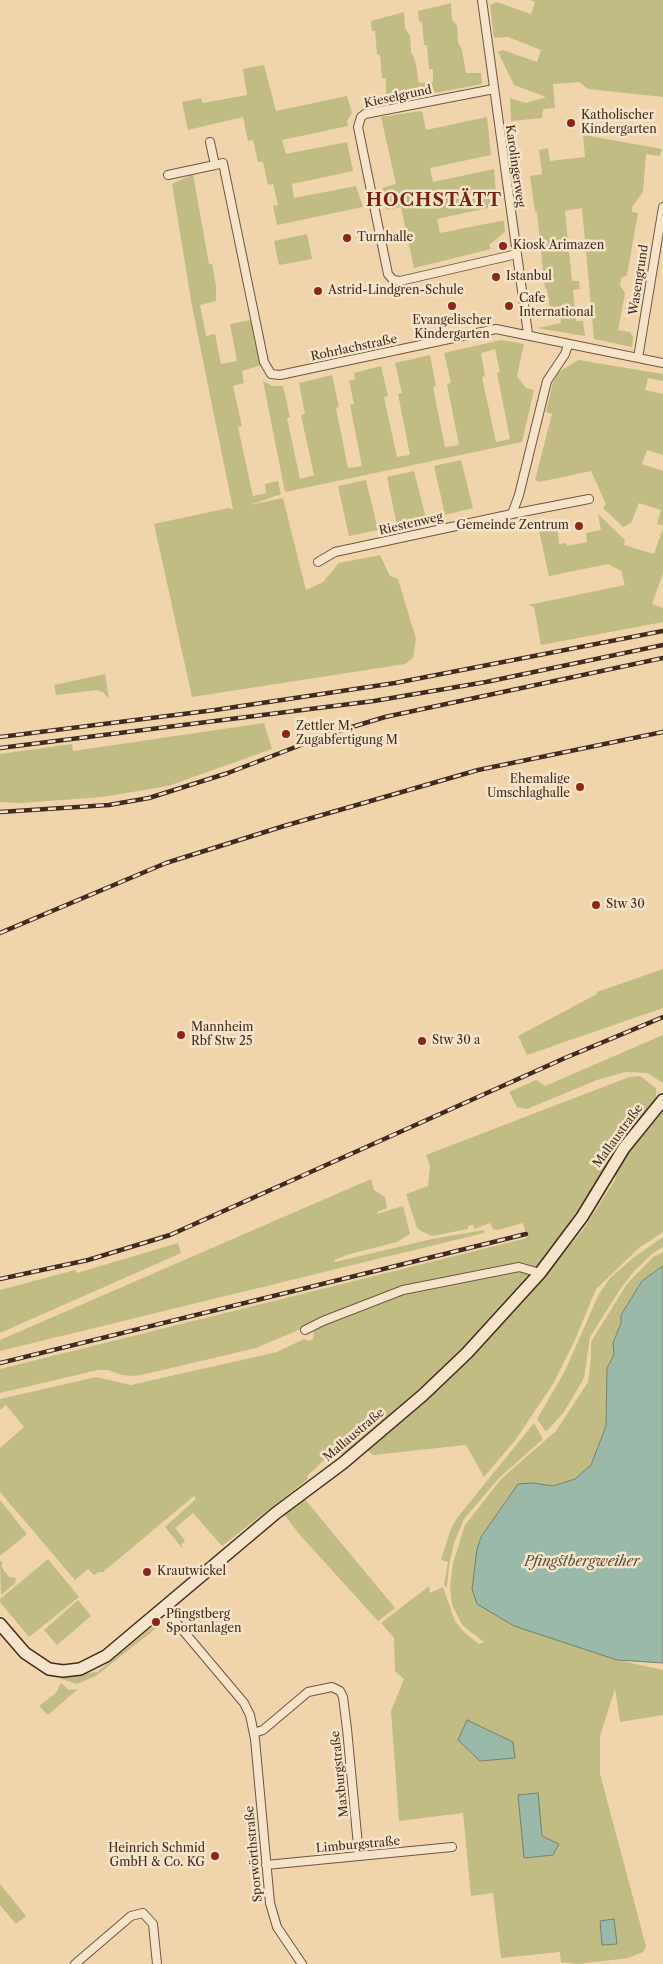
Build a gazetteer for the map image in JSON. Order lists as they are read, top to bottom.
{
  "streets": {
    "street": [
      "Kieselgrund",
      "Karolingerweg",
      "Wasengrund",
      "Rohrlachstraße",
      "Riestenweg",
      "Mallaustraße",
      "Maxburgstraße",
      "Limburgstraße",
      "Sporwörthstraße"
    ]
  },
  "crossings": [
    ["Kieselgrund", "Karolingerweg"],
    ["Karolingerweg", "Rohrlachstraße"],
    ["Wasengrund", "Rohrlachstraße"],
    ["Mallaustraße", "Sporwörthstraße"],
    ["Maxburgstraße", "Limburgstraße"],
    ["Maxburgstraße", "Sporwörthstraße"],
    ["Limburgstraße", "Sporwörthstraße"]
  ],
  "districts": ["HOCHSTÄTT"],
  "water": ["Pfingstbergweiher"],
  "places": [
    "Katholischer Kindergarten",
    "Turnhalle",
    "Kiosk Arimazen",
    "Istanbul",
    "Astrid-Lindgren-Schule",
    "Evangelischer Kindergarten",
    "Cafe International",
    "Gemeinde Zentrum",
    "Zettler M, Zugabfertigung M",
    "Ehemalige Umschlaghalle",
    "Stw 30",
    "Mannheim Rbf Stw 25",
    "Stw 30 a",
    "Krautwickel",
    "Pfingstberg Sportanlagen",
    "Heinrich Schmid GmbH & Co. KG"
  ]
}
